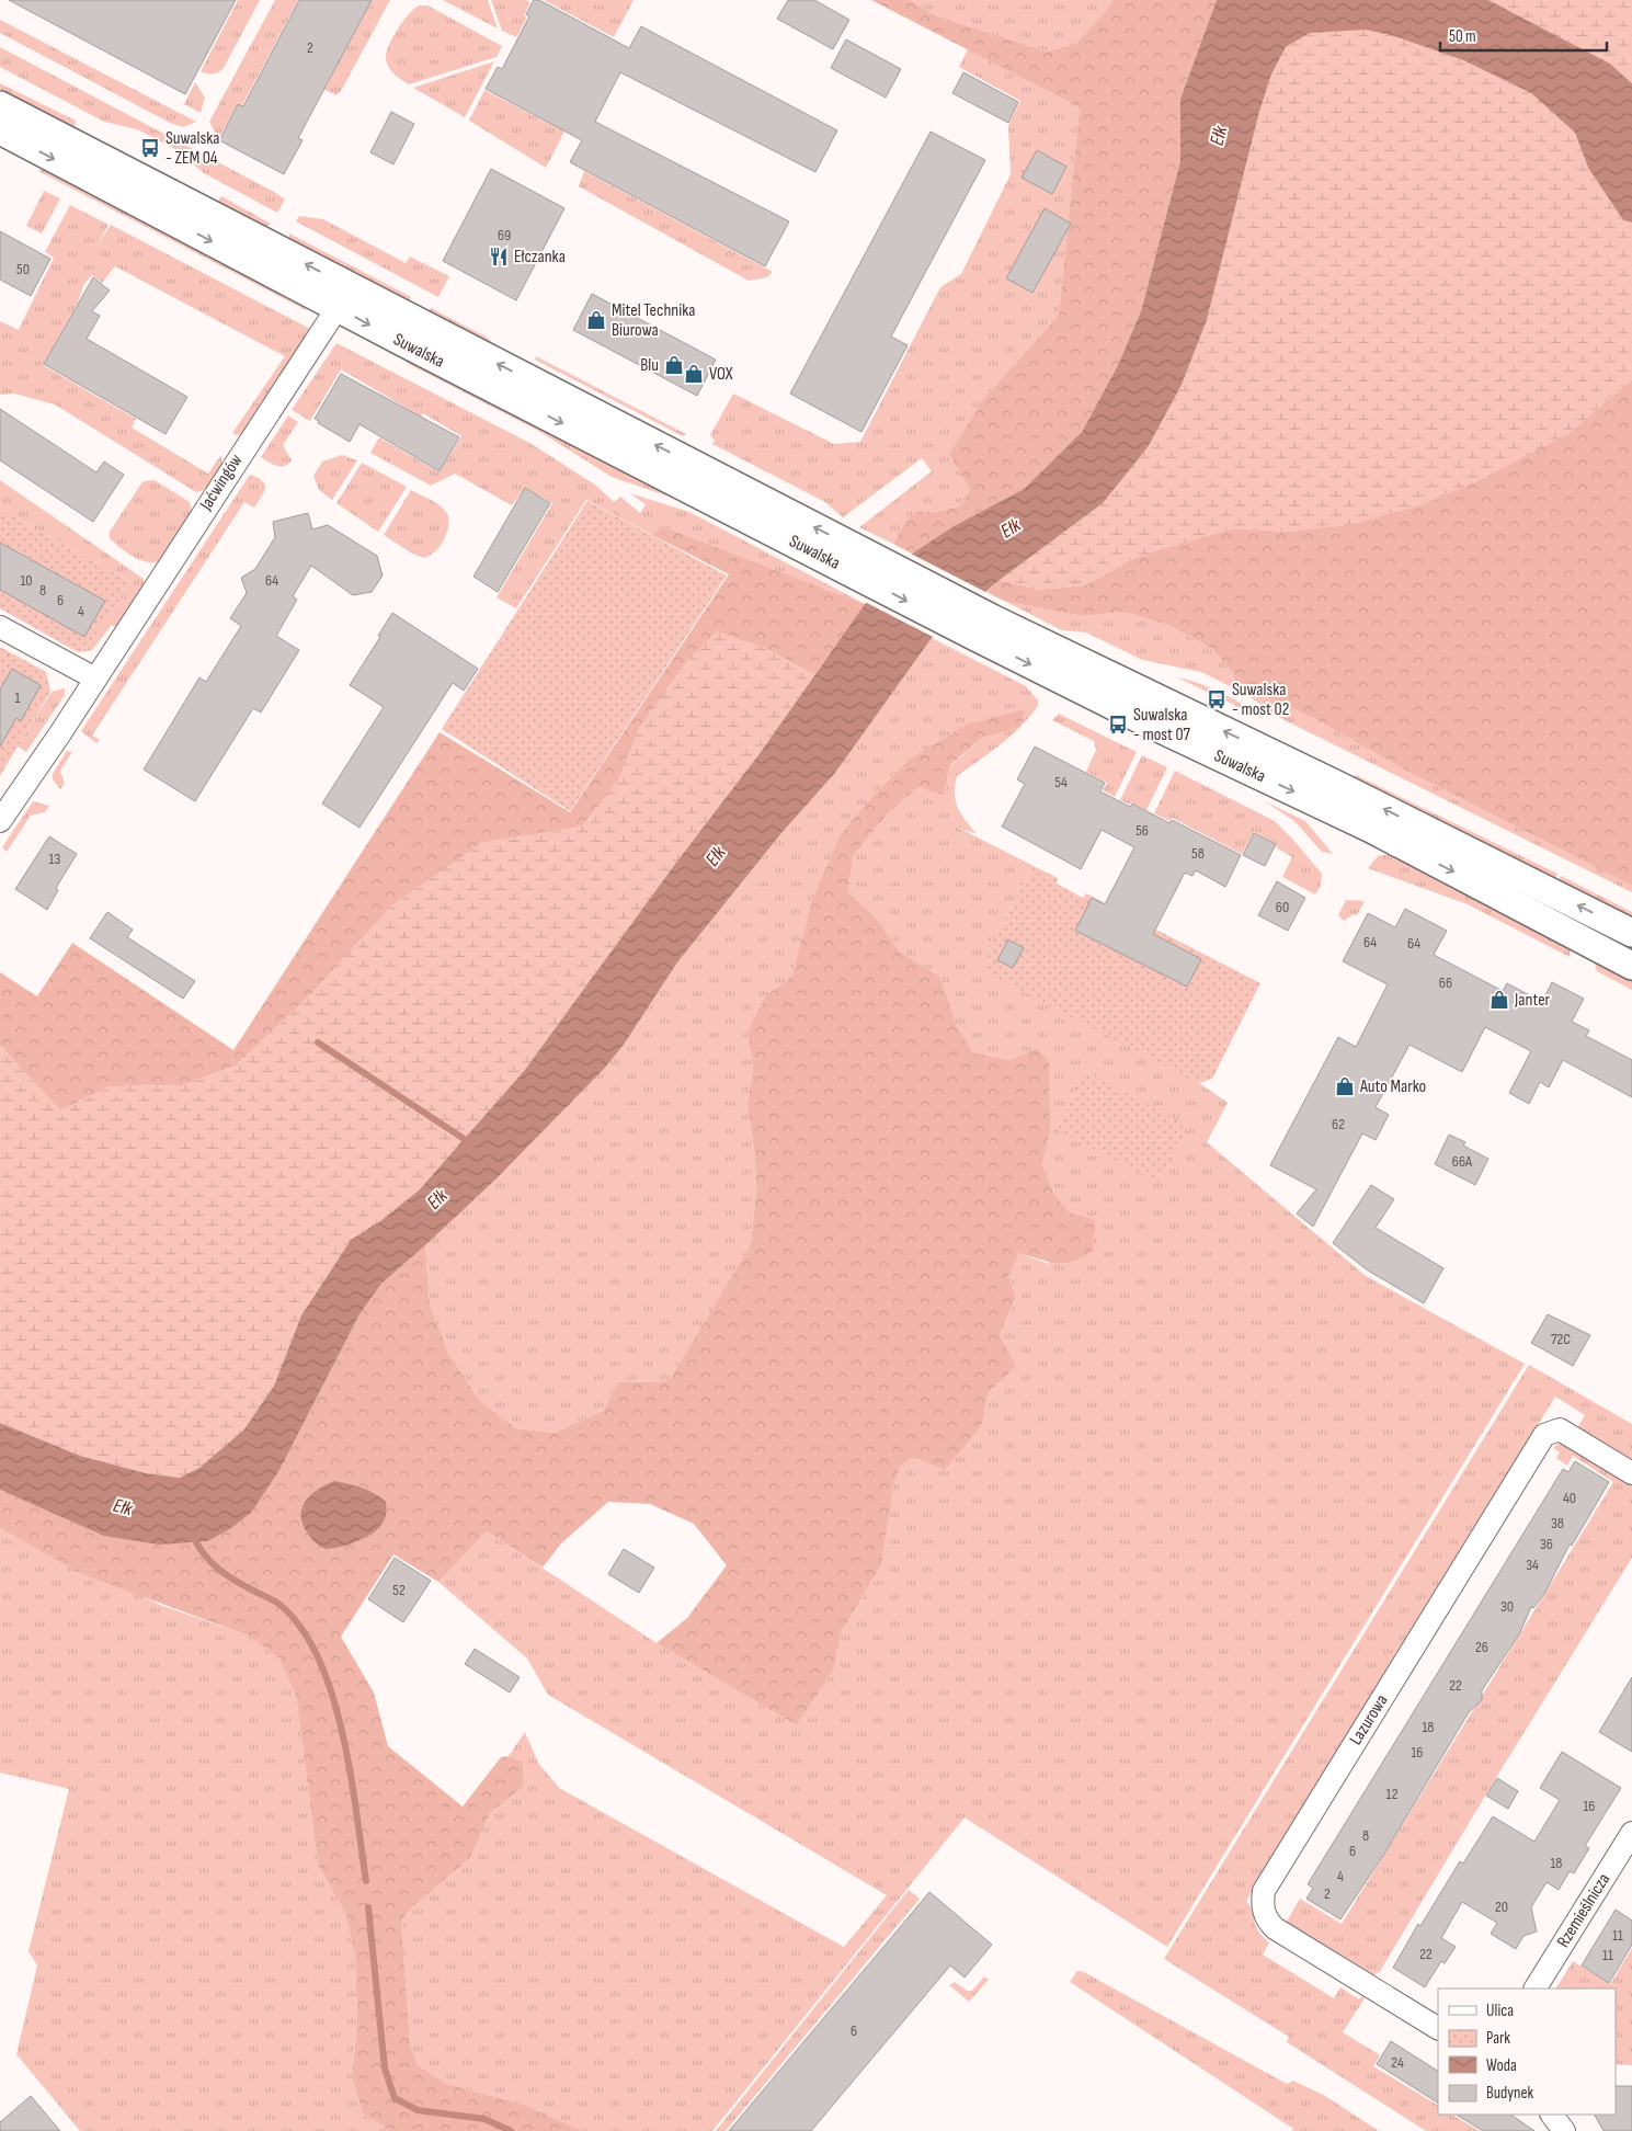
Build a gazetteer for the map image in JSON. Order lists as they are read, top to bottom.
{
  "streets": {
    "street": [
      "Suwalska",
      "Jaćwingów",
      "Lazurowa",
      "Rzemieślnicza"
    ]
  },
  "crossings": [
    ["Suwalska", "Jaćwingów"]
  ],
  "water": ["Ełk"],
  "places": {
    "bus stop": ["Suwalska - ZEM 04", "Suwalska - most 02", "Suwalska - most 07"],
    "restaurant": ["Ełczanka"],
    "shop": [
      "Mitel Technika Biurowa",
      "Blu",
      "VOX",
      "Janter",
      "Auto Marko"
    ]
  },
  "house_numbers": [
    "2",
    "69",
    "50",
    "10",
    "64",
    "8",
    "6",
    "4",
    "1",
    "54",
    "56",
    "58",
    "13",
    "60",
    "64",
    "64",
    "66",
    "62",
    "66A",
    "72C",
    "40",
    "38",
    "36",
    "34",
    "52",
    "30",
    "26",
    "22",
    "18",
    "16",
    "12",
    "16",
    "8",
    "6",
    "18",
    "4",
    "2",
    "20",
    "11",
    "22",
    "11",
    "6",
    "24"
  ],
  "legend": [
    "Ulica",
    "Park",
    "Woda",
    "Budynek"
  ],
  "scale_bar": "50 m"
}
